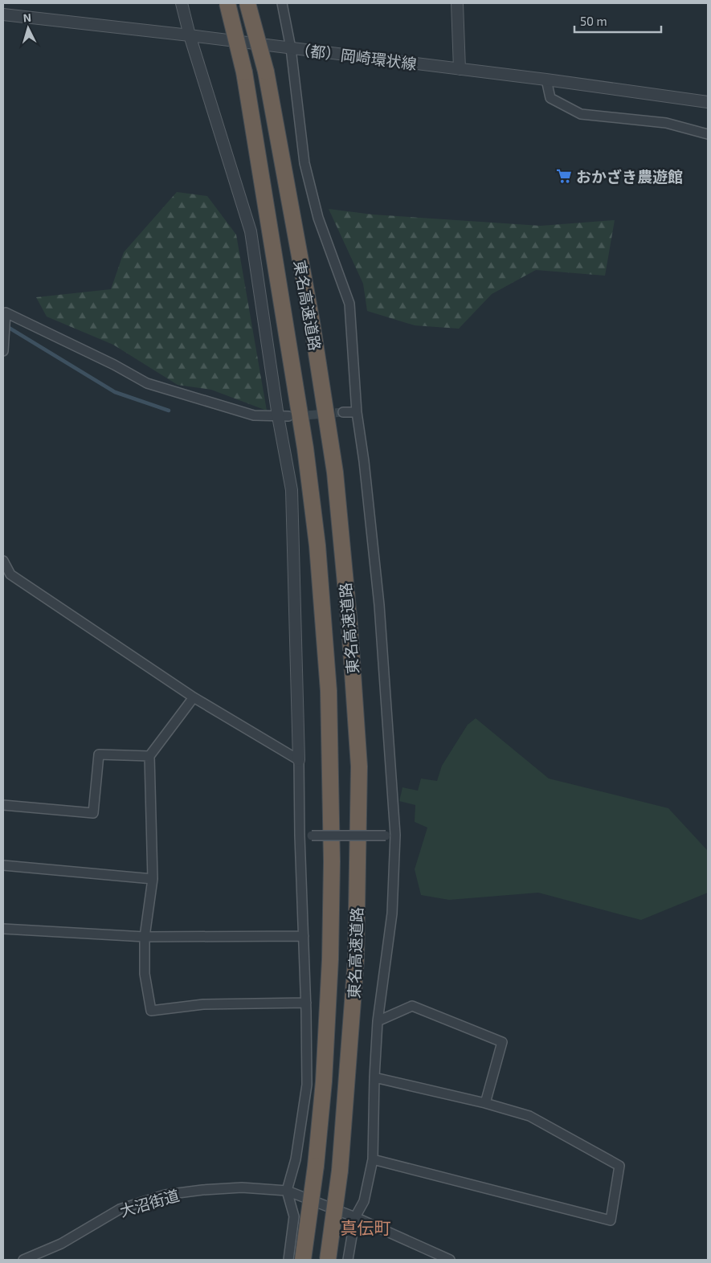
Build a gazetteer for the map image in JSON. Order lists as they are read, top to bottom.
{
  "streets": {
    "highway": ["東名高速道路"],
    "street": ["（都）岡崎環状線", "大沼街道"]
  },
  "districts": ["真伝町"],
  "places": {
    "supermarket": ["おかざき農遊館"]
  },
  "scale_bar": "50 m",
  "north": "top"
}
